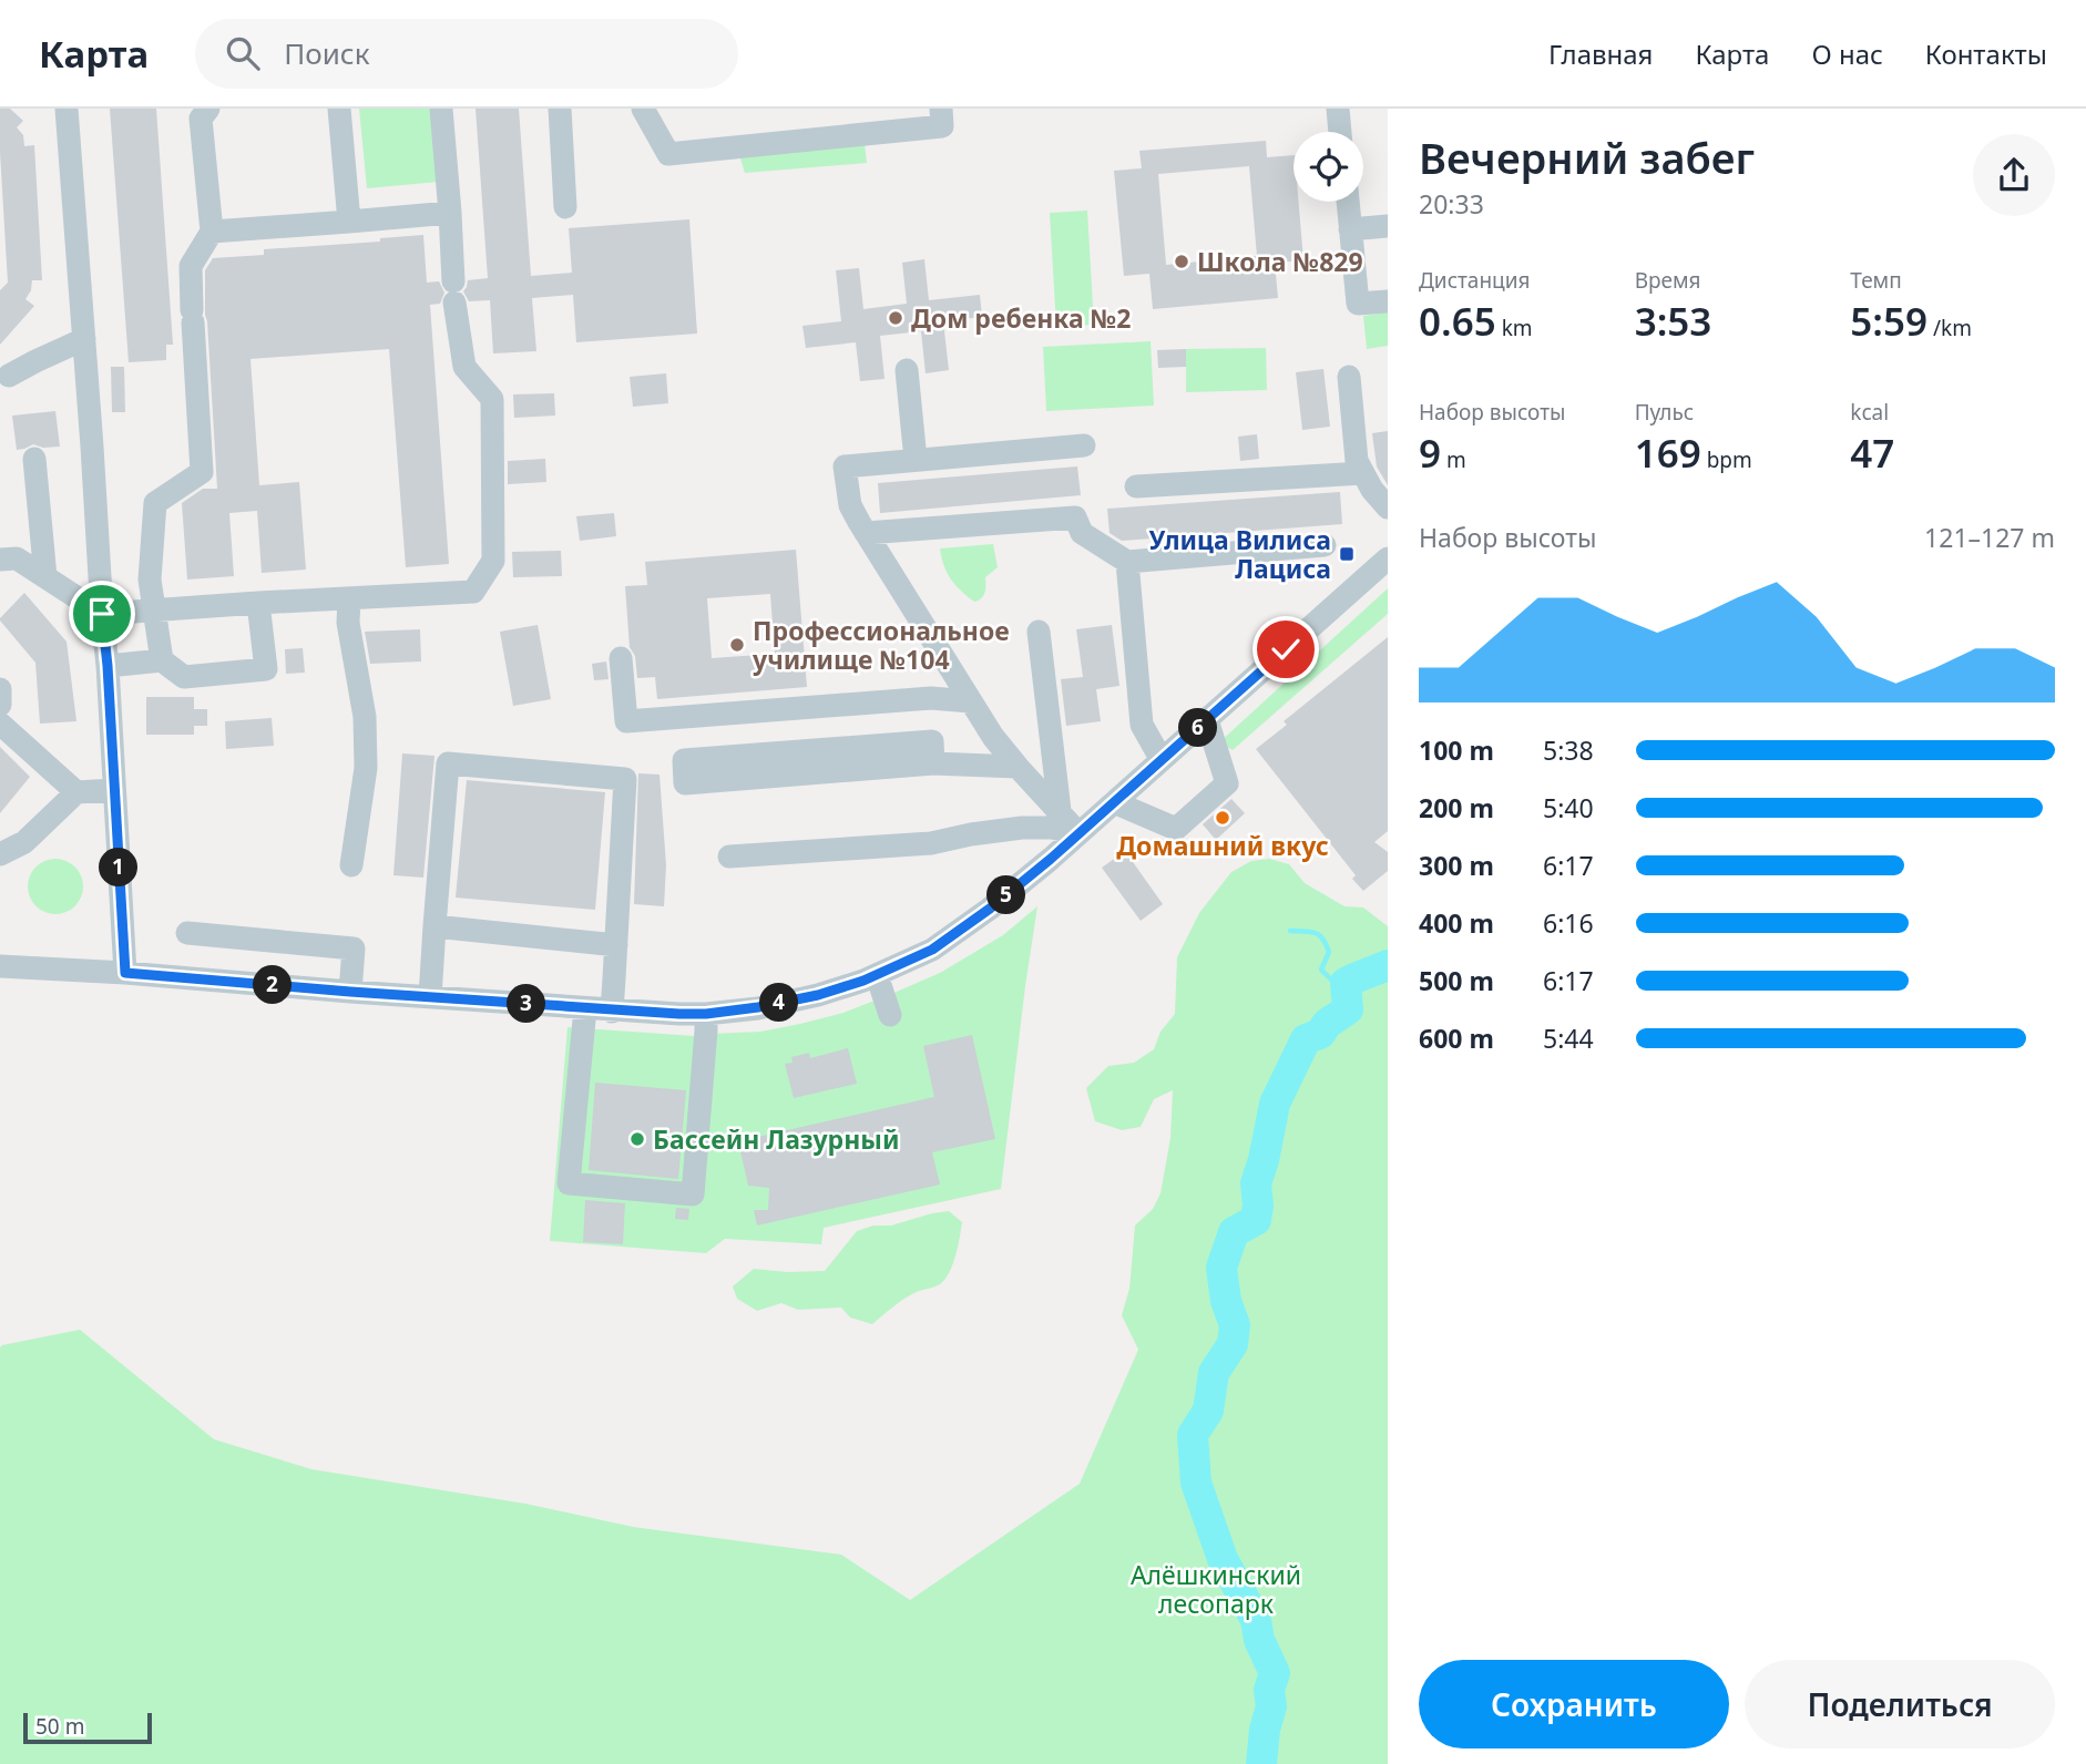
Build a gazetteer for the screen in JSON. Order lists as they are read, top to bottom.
{
  "parks": ["Алёшкинский лесопарк"],
  "places": {
    "other": [
      "Школа №829",
      "Дом ребенка №2",
      "Профессиональное училище №104",
      "Домашний вкус",
      "Бассейн Лазурный"
    ],
    "transit": ["Улица Вилиса Лациса"]
  },
  "scale_bar": "50 m",
  "page": {
    "header": "Карта",
    "search": "Поиск",
    "nav": [
      "Главная",
      "Карта",
      "О нас",
      "Контакты"
    ],
    "heading": ["Вечерний забег", "20:33"],
    "stats": [
      ["Дистанция", "0.65 km"],
      ["Время", "3:53"],
      ["Темп", "5:59 /km"],
      ["Набор высоты", "9 m"],
      ["Пульс", "169 bpm"],
      ["kcal", "47"]
    ],
    "chart": ["Набор высоты", "121–127 m"],
    "pins": [
      "6",
      "1",
      "5",
      "2",
      "4",
      "3"
    ],
    "list": [
      {
        "name": "100 m",
        "note": "5:38"
      },
      {
        "name": "200 m",
        "note": "5:40"
      },
      {
        "name": "300 m",
        "note": "6:17"
      },
      {
        "name": "400 m",
        "note": "6:16"
      },
      {
        "name": "500 m",
        "note": "6:17"
      },
      {
        "name": "600 m",
        "note": "5:44"
      }
    ],
    "buttons": ["Сохранить", "Поделиться"],
    "scale": "50 m"
  }
}
